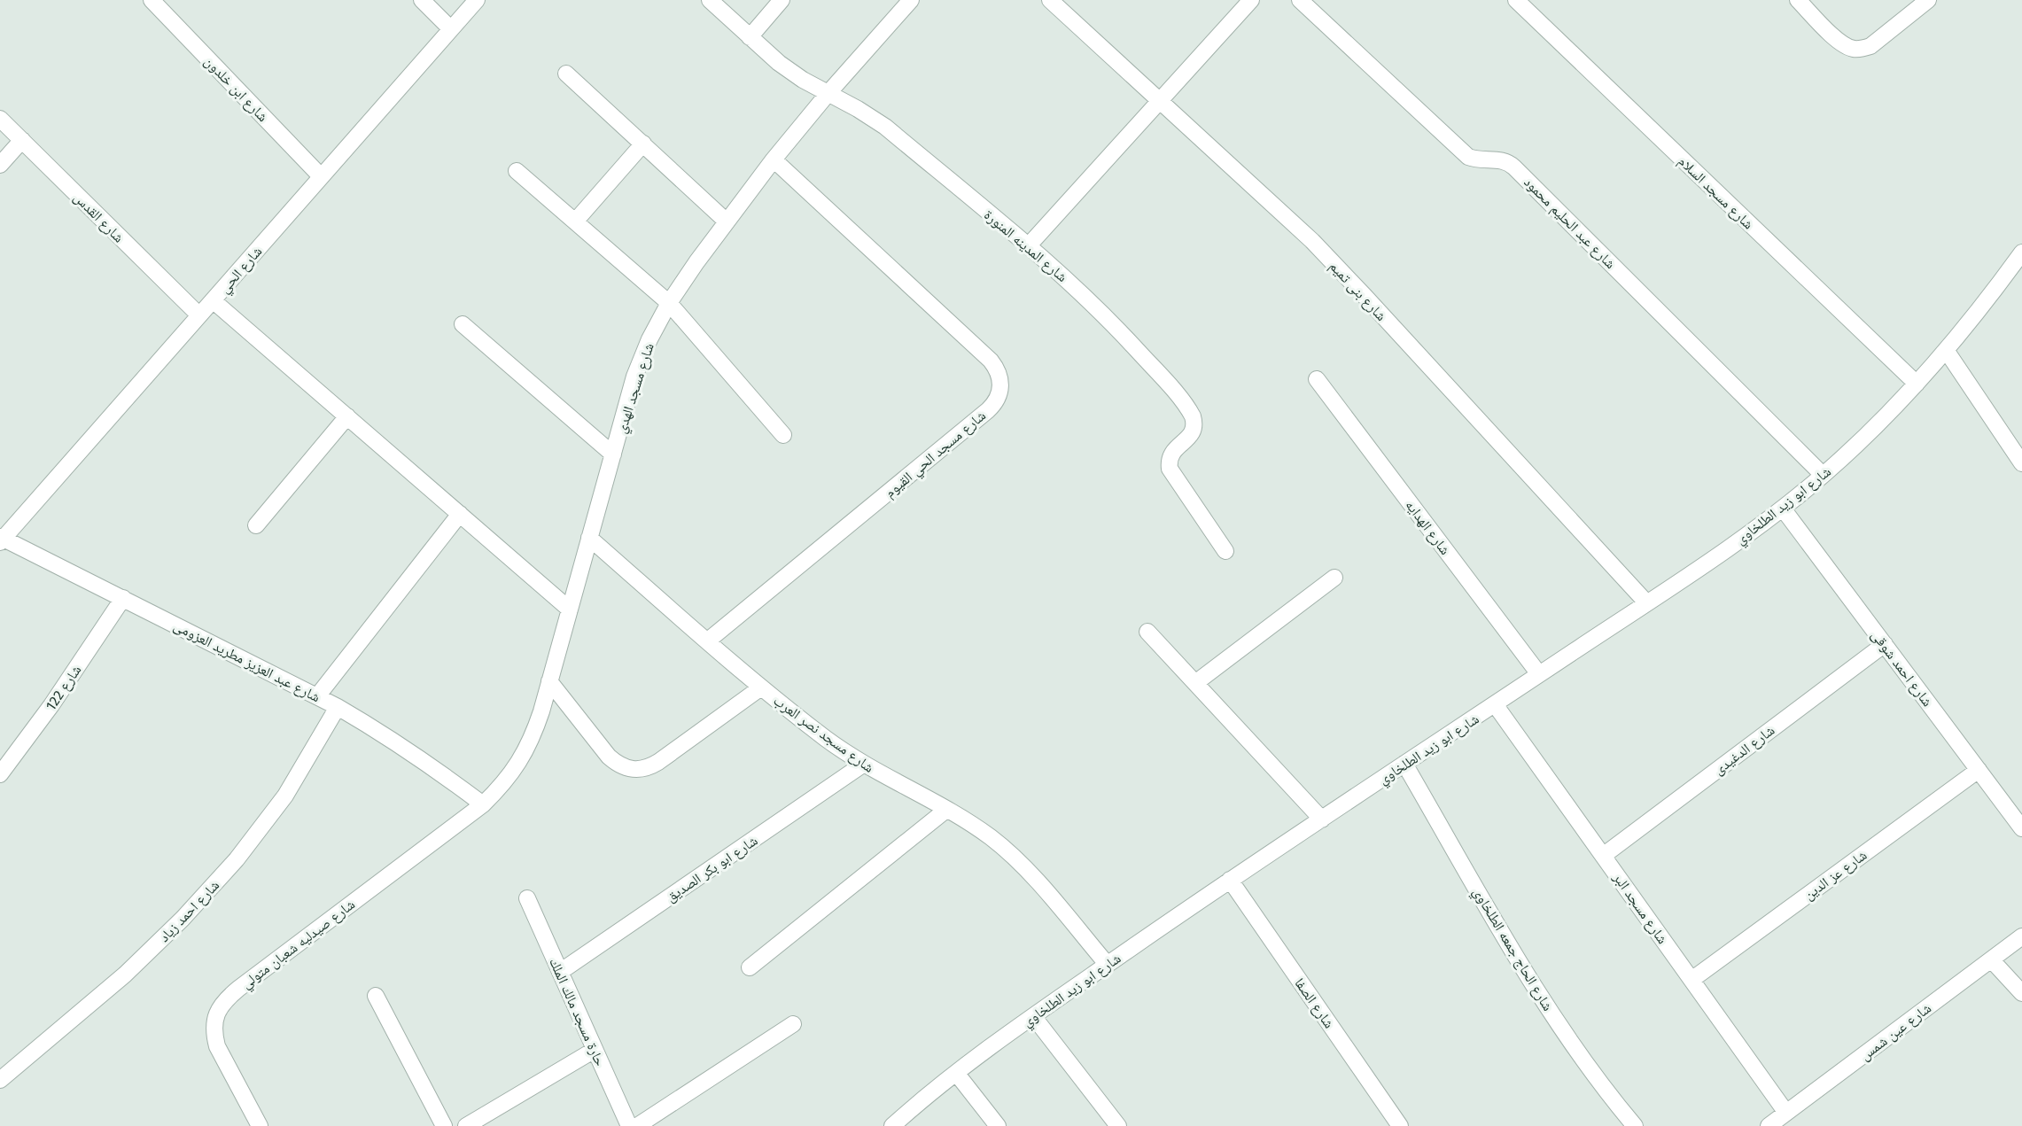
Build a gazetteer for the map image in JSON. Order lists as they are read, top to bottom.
{
  "streets": {
    "street": [
      "شارع ابن خلدون",
      "شارع مسجد السلام",
      "شارع القدس",
      "شارع عبد الحليم محمود",
      "شارع المدينه المنورة",
      "شارع الحي",
      "شارع بنى تميم",
      "شارع مسجد الهدي",
      "شارع مسجد الحي القيوم",
      "شارع ابو زيد الطلخاوي",
      "شارع الهدايه",
      "شارع عبد العزيز مطريد العزومى",
      "شارع احمد شوقى",
      "شارع 122",
      "شارع مسجد نصر العرب",
      "شارع الدغيدى",
      "شارع ابو بكر الصديق",
      "شارع عز الدين",
      "شارع مسجد البر",
      "شارع احمد زياد",
      "شارع صيدليه شعبان متولي",
      "شارع الحاج جمعه الطلخاوي",
      "شارع الصفا",
      "حارة مسجد مالك الملك",
      "شارع عين شمس"
    ]
  },
  "crossings": [
    ["شارع ابن خلدون", "شارع الحي"],
    ["شارع مسجد السلام", "شارع ابو زيد الطلخاوي"],
    ["شارع القدس", "شارع الحي"],
    ["شارع عبد الحليم محمود", "شارع ابو زيد الطلخاوي"],
    ["شارع المدينه المنورة", "شارع مسجد الهدي"],
    ["شارع الحي", "شارع عبد العزيز مطريد العزومى"],
    ["شارع بنى تميم", "شارع ابو زيد الطلخاوي"],
    ["شارع مسجد الهدي", "شارع مسجد الحي القيوم"],
    ["شارع مسجد الهدي", "شارع عبد العزيز مطريد العزومى"],
    ["شارع مسجد الهدي", "شارع مسجد نصر العرب"],
    ["شارع مسجد الهدي", "شارع صيدليه شعبان متولي"],
    ["شارع مسجد الحي القيوم", "شارع مسجد نصر العرب"],
    ["شارع ابو زيد الطلخاوي", "شارع الهدايه"],
    ["شارع ابو زيد الطلخاوي", "شارع احمد شوقى"],
    ["شارع ابو زيد الطلخاوي", "شارع مسجد نصر العرب"],
    ["شارع ابو زيد الطلخاوي", "شارع مسجد البر"],
    ["شارع ابو زيد الطلخاوي", "شارع الحاج جمعه الطلخاوي"],
    ["شارع ابو زيد الطلخاوي", "شارع الصفا"],
    ["شارع عبد العزيز مطريد العزومى", "شارع 122"],
    ["شارع عبد العزيز مطريد العزومى", "شارع احمد زياد"],
    ["شارع عبد العزيز مطريد العزومى", "شارع صيدليه شعبان متولي"],
    ["شارع احمد شوقى", "شارع الدغيدى"],
    ["شارع احمد شوقى", "شارع عز الدين"],
    ["شارع مسجد نصر العرب", "شارع ابو بكر الصديق"],
    ["شارع الدغيدى", "شارع مسجد البر"],
    ["شارع ابو بكر الصديق", "حارة مسجد مالك الملك"],
    ["شارع عز الدين", "شارع مسجد البر"],
    ["شارع مسجد البر", "شارع عين شمس"]
  ]
}
